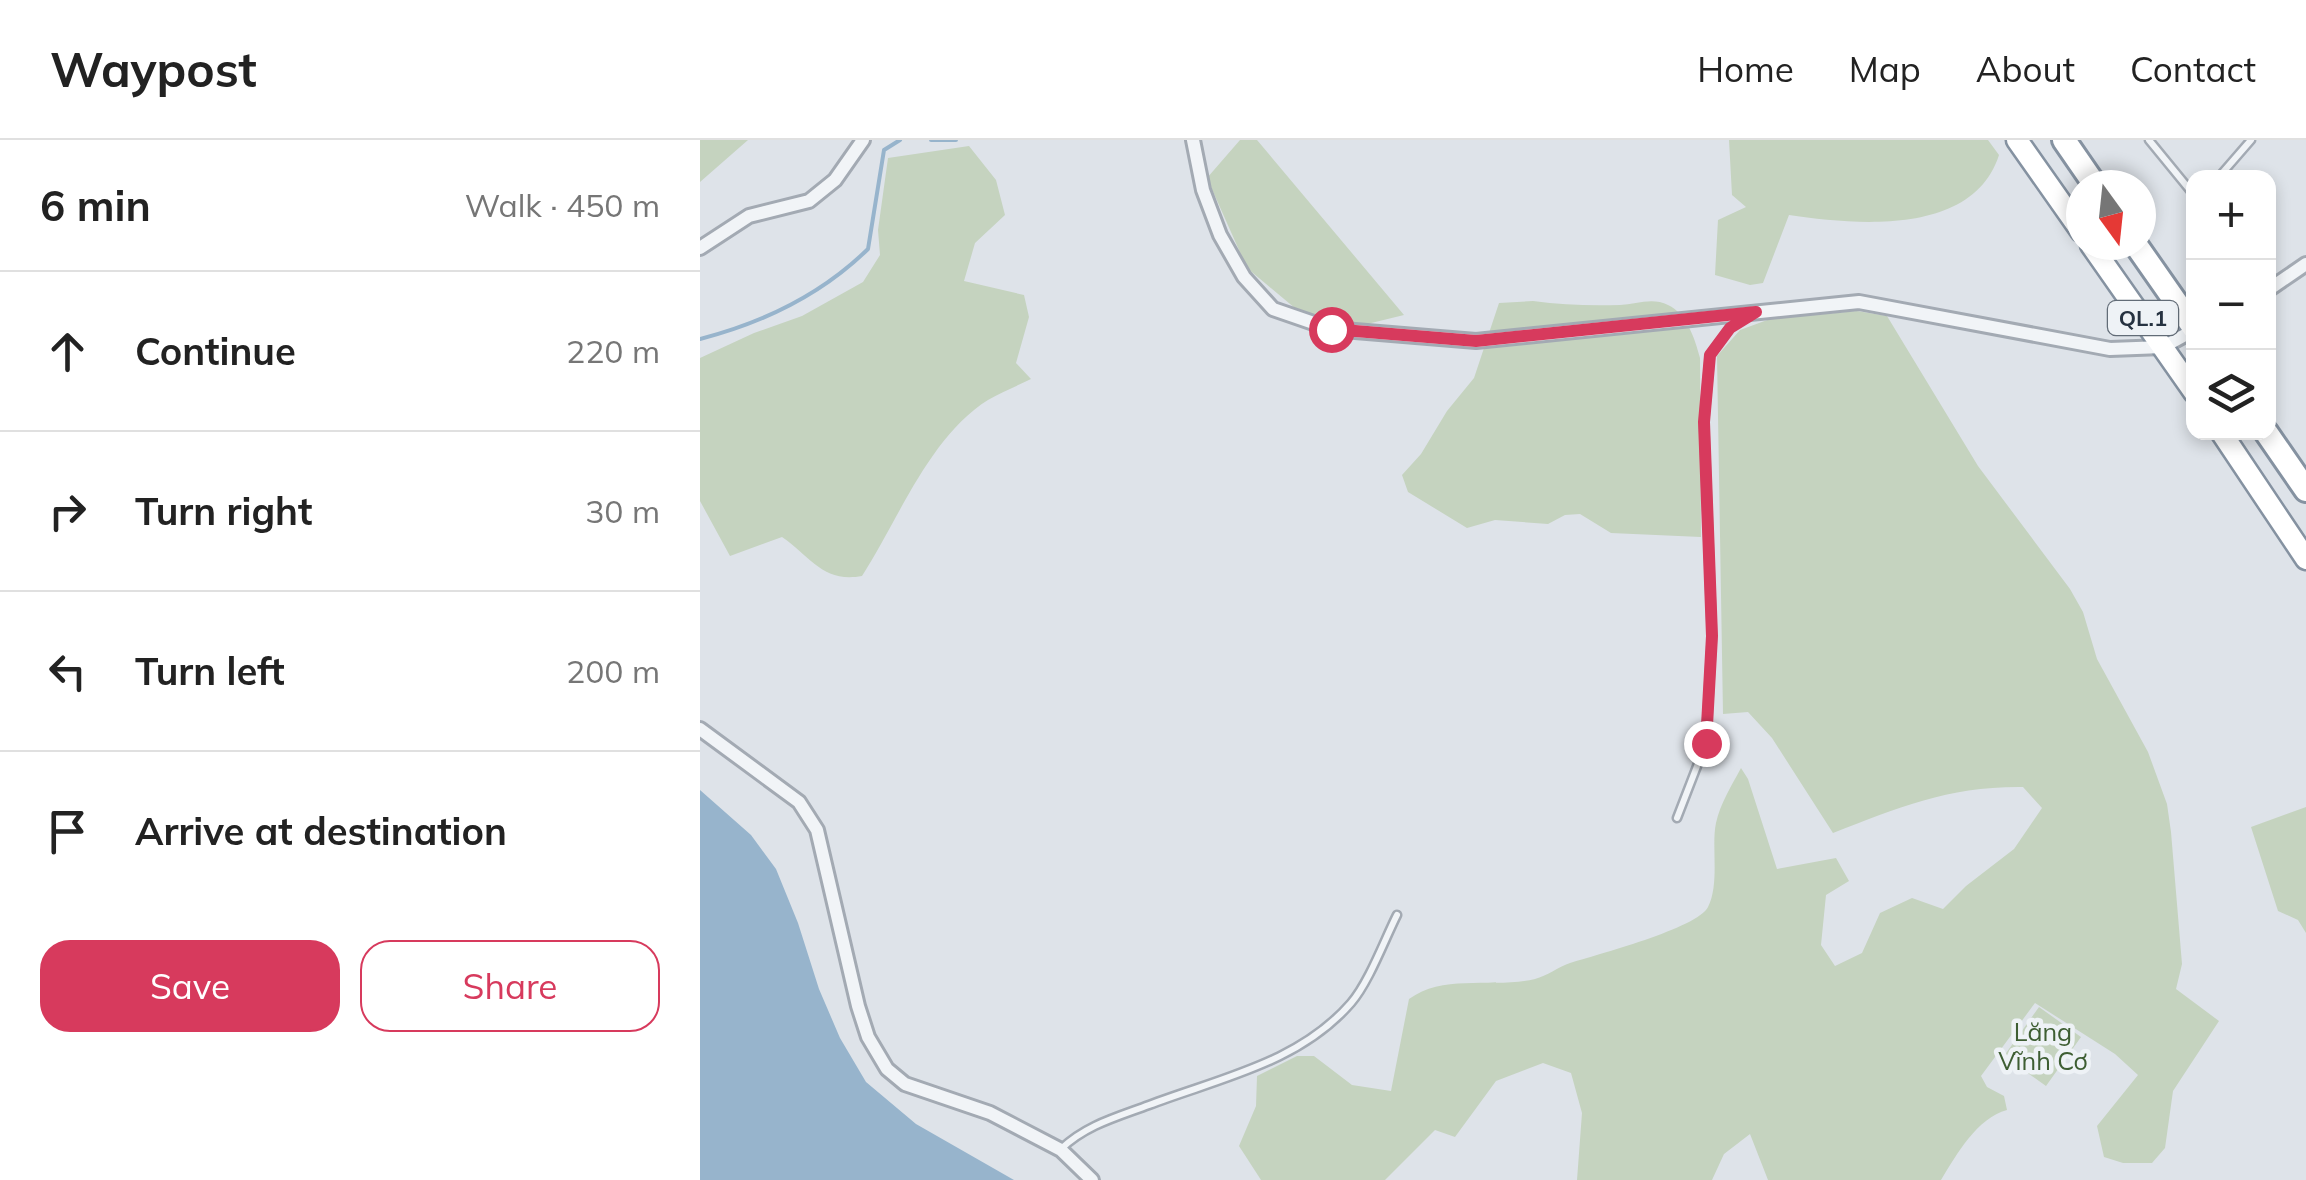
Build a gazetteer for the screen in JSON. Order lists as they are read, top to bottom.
{
  "streets": {
    "highway": ["QL.1"]
  },
  "parks": ["Lăng Vĩnh Cơ"],
  "north": "bottom",
  "page": {
    "header": "Waypost",
    "nav": [
      "Home",
      "Map",
      "About",
      "Contact"
    ],
    "heading": ["6 min", "Walk · 450 m"],
    "map_buttons": ["+", "−"],
    "list": [
      ["Continue", "220 m"],
      ["Turn right", "30 m"],
      ["Turn left", "200 m"],
      "Arrive at destination"
    ],
    "buttons": ["Save", "Share"]
  }
}
